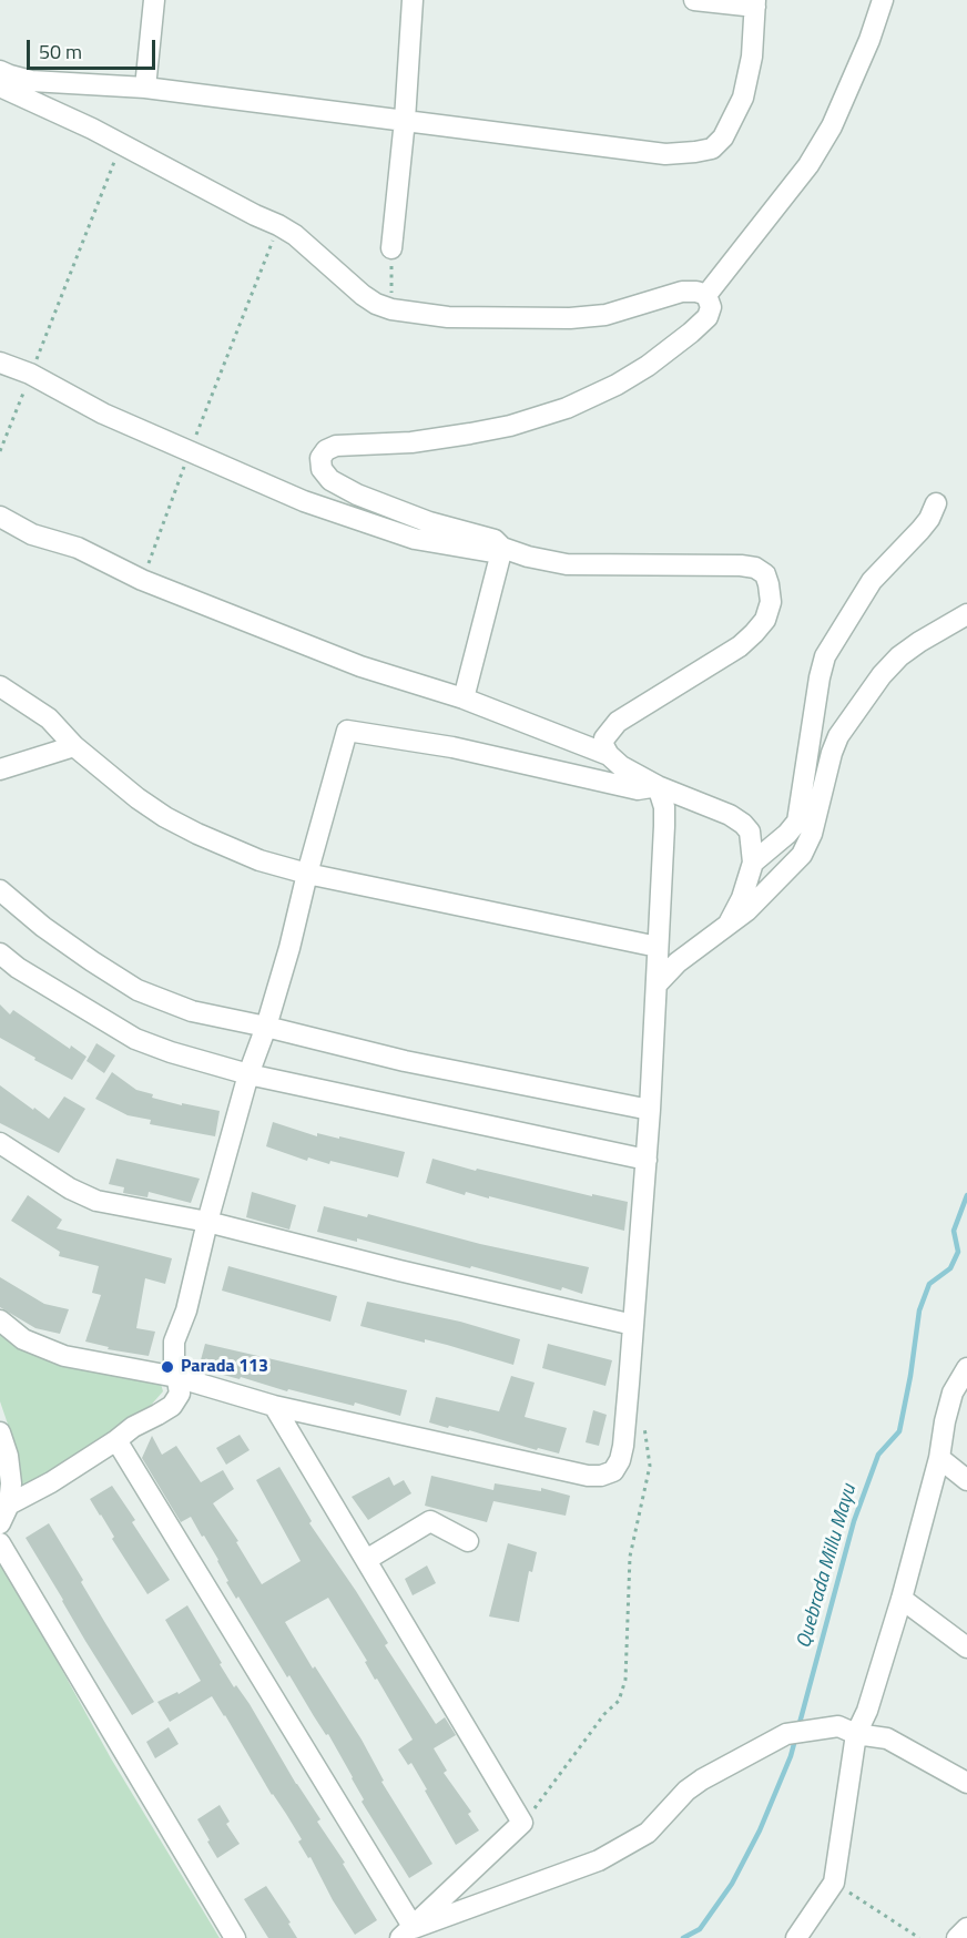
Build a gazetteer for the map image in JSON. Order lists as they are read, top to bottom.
{
  "water": ["Quebrada Millu Mayu"],
  "places": ["Parada 113"],
  "scale_bar": "50 m"
}
